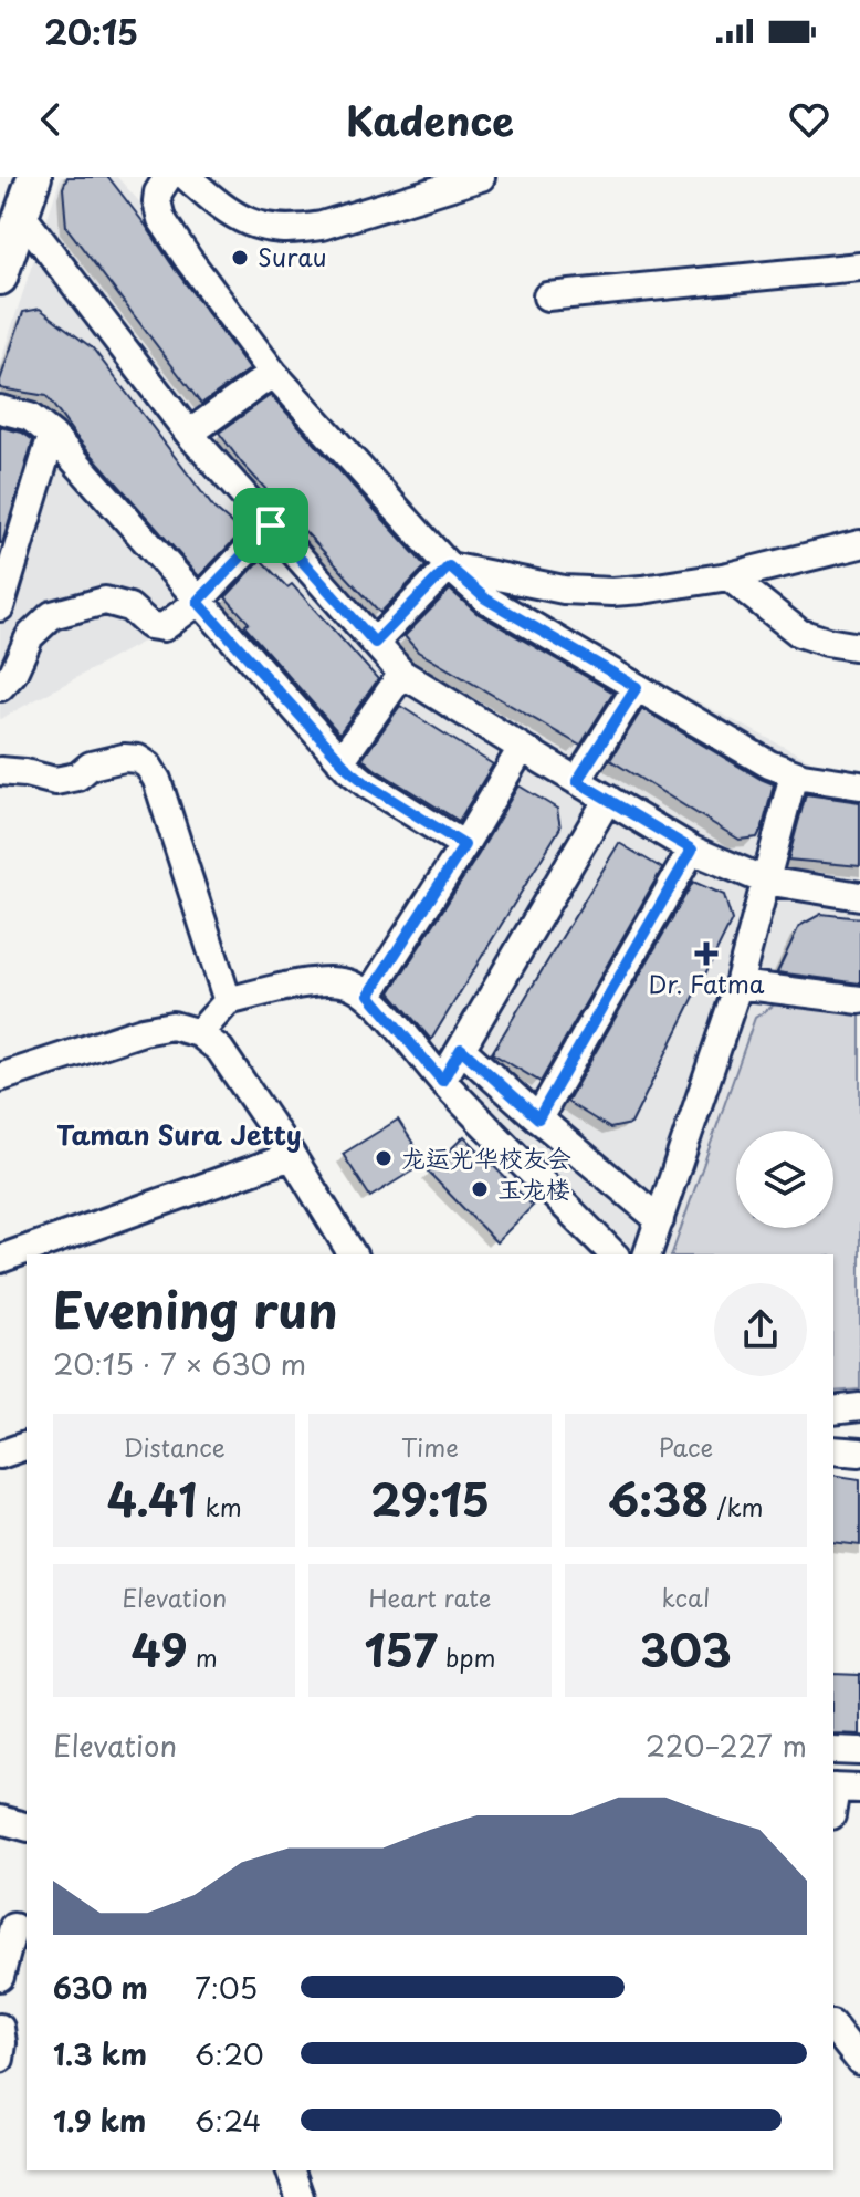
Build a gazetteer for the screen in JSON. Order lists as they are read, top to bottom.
{
  "districts": ["Taman Sura Jetty"],
  "places": {
    "other": ["Surau", "龙运光华校友会", "玉龙楼"],
    "health": ["Dr. Fatma"]
  },
  "page": {
    "status": "20:15",
    "header": "Kadence",
    "heading": ["Evening run", "20:15 · 7 × 630 m"],
    "stats": [
      ["Distance", "4.41 km"],
      ["Time", "29:15"],
      ["Pace", "6:38 /km"],
      ["Elevation", "49 m"],
      ["Heart rate", "157 bpm"],
      ["kcal", "303"]
    ],
    "chart": ["Elevation", "220–227 m"],
    "list": [
      {
        "name": "630 m",
        "note": "7:05"
      },
      {
        "name": "1.3 km",
        "note": "6:20"
      },
      {
        "name": "1.9 km",
        "note": "6:24"
      }
    ]
  }
}
